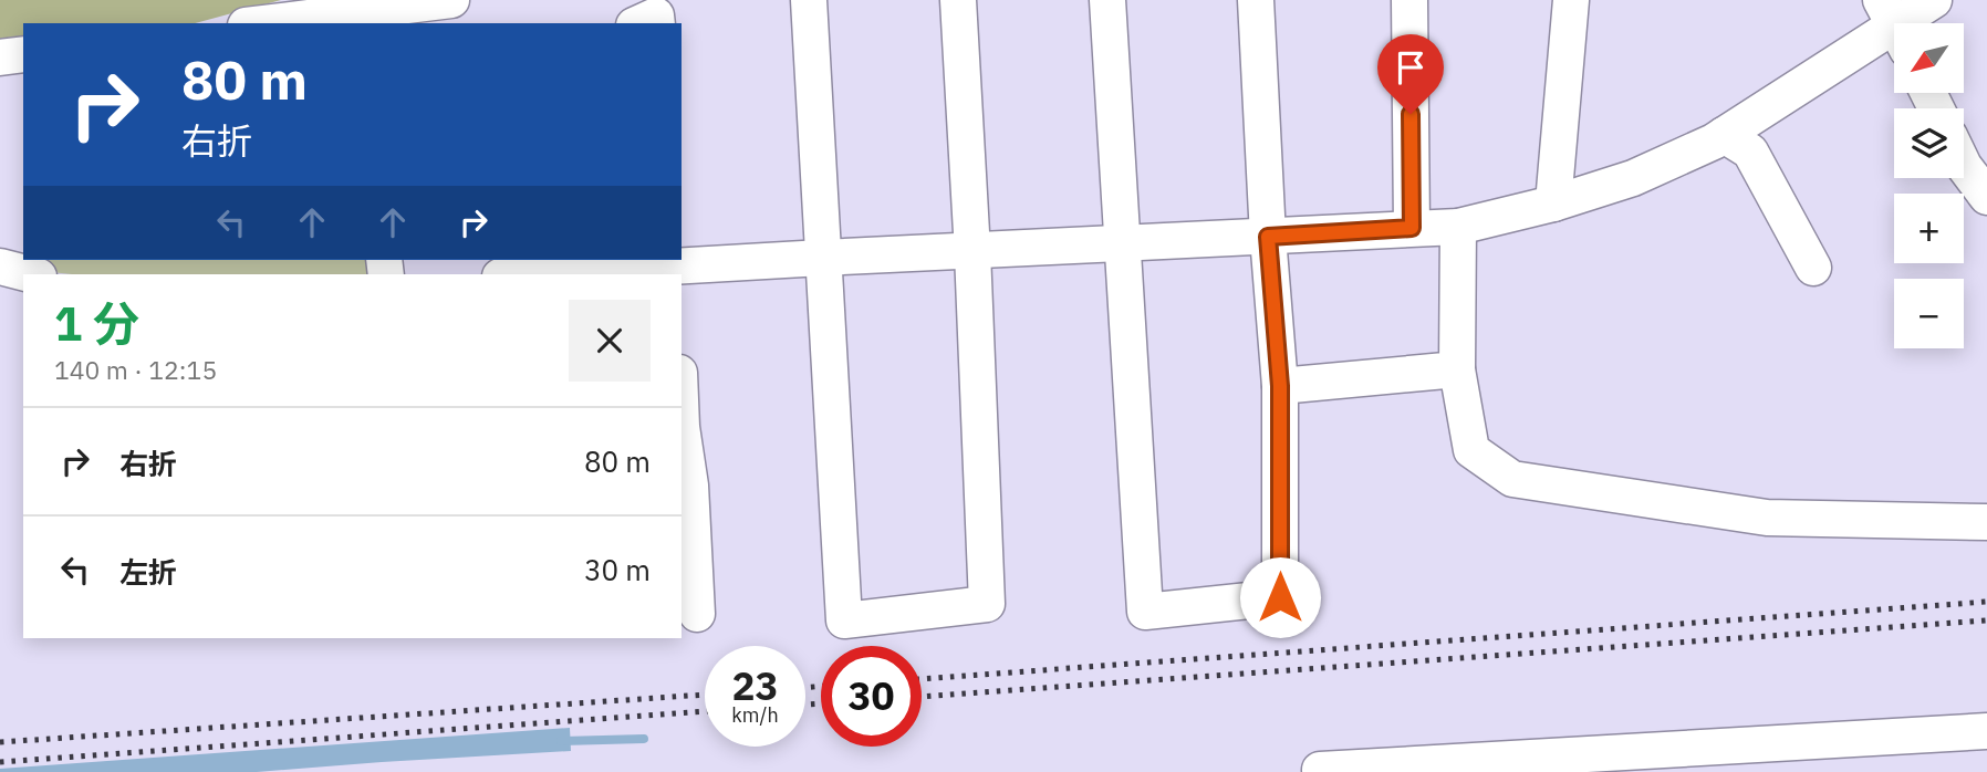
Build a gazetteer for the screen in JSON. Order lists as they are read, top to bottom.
{
  "north": "bottom left",
  "page": {
    "map_buttons": ["+", "−"],
    "turn": ["80 m", "右折"],
    "heading": ["1 分", "140 m · 12:15"],
    "list": [
      {
        "name": "右折",
        "value": "80 m"
      },
      {
        "name": "左折",
        "value": "30 m"
      }
    ],
    "speed": "23 km/h",
    "limit": "30"
  }
}
